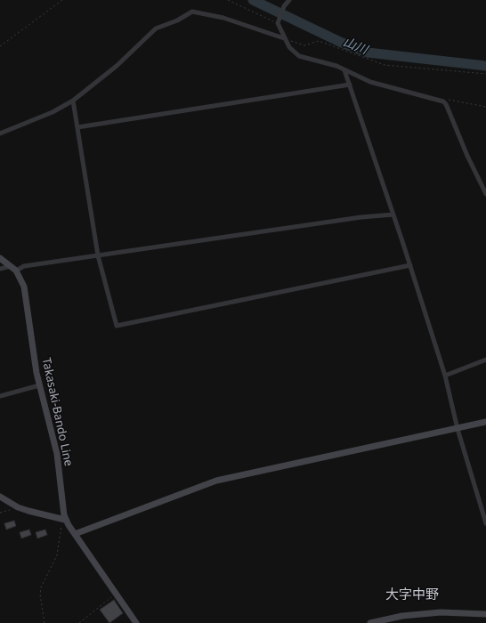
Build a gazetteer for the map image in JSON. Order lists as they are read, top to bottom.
{
  "streets": {
    "main road": ["Takasaki-Bando Line"]
  },
  "districts": ["大字中野"],
  "water": ["山川"]
}
